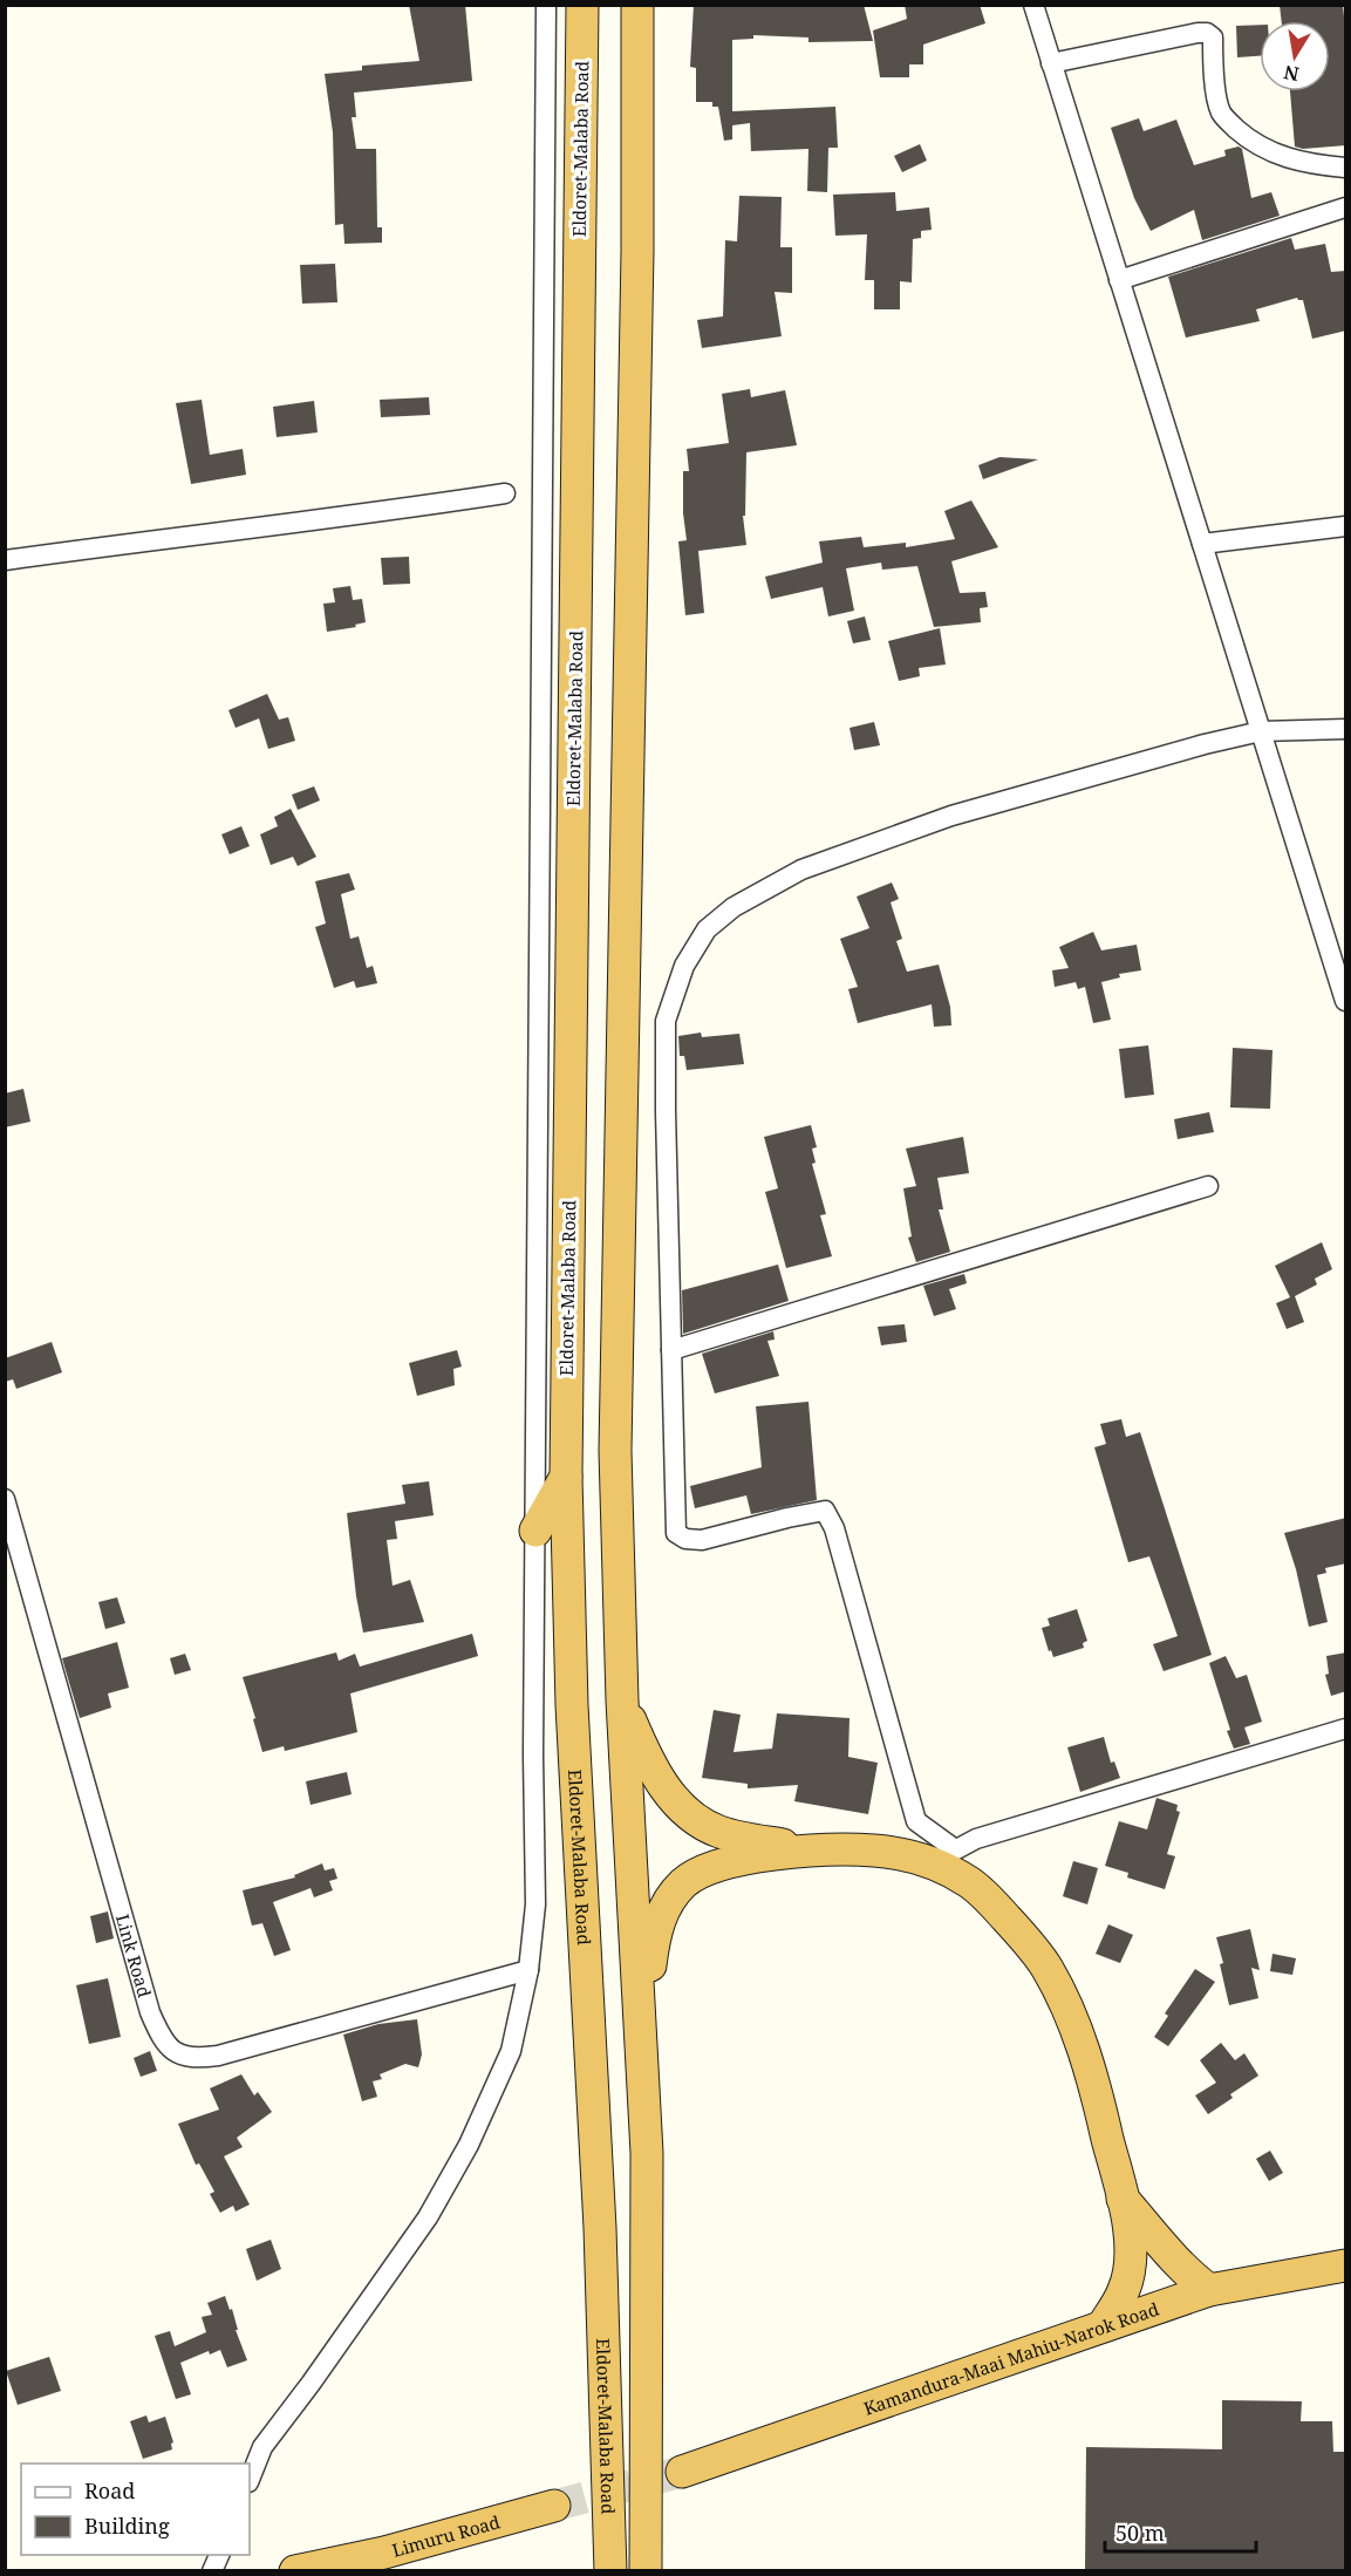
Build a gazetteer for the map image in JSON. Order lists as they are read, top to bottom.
{
  "streets": {
    "highway": ["Eldoret-Malaba Road", "Kamandura-Maai Mahiu-Narok Road", "Limuru Road"],
    "street": ["Link Road"]
  },
  "crossings": [
    ["Eldoret-Malaba Road", "Link Road"]
  ],
  "legend": ["Road", "Building"],
  "scale_bar": "50 m",
  "north": "bottom"
}
